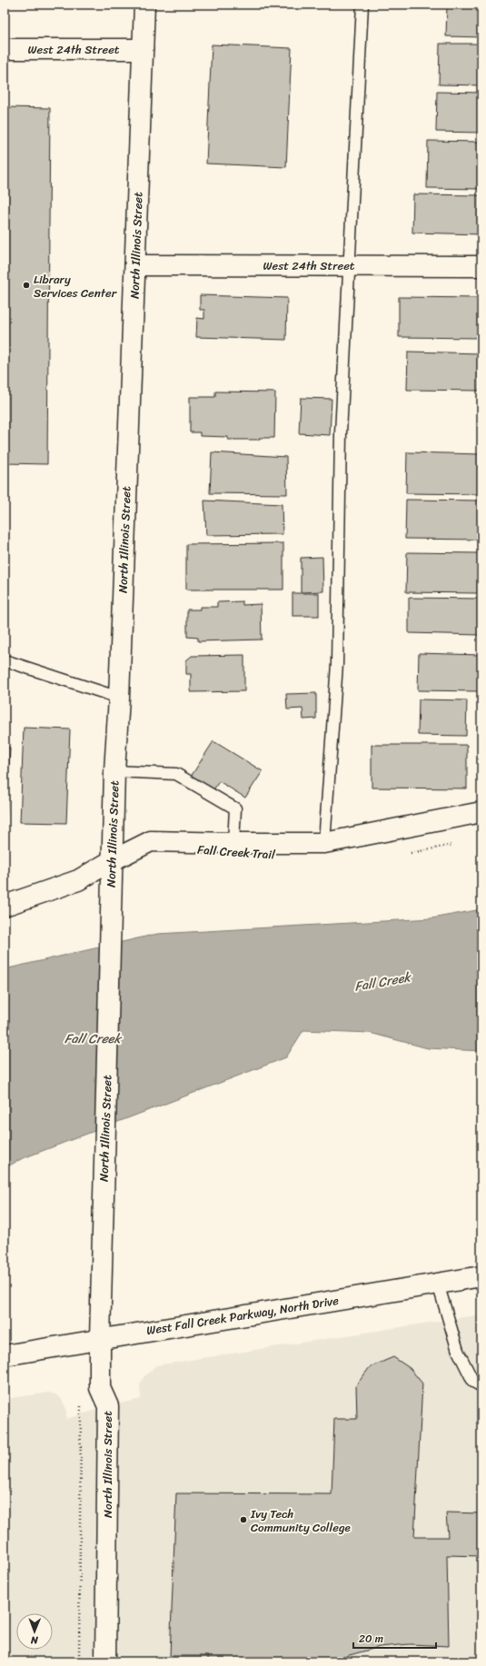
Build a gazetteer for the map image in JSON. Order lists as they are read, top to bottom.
{
  "streets": {
    "main road": ["West 24th Street", "North Illinois Street", "West Fall Creek Parkway, North Drive"]
  },
  "crossings": [
    ["West 24th Street", "North Illinois Street"],
    ["North Illinois Street", "West Fall Creek Parkway, North Drive"]
  ],
  "water": ["Fall Creek"],
  "places": ["Library Services Center", "Ivy Tech Community College"],
  "scale_bar": "20 m",
  "north": "bottom"
}
